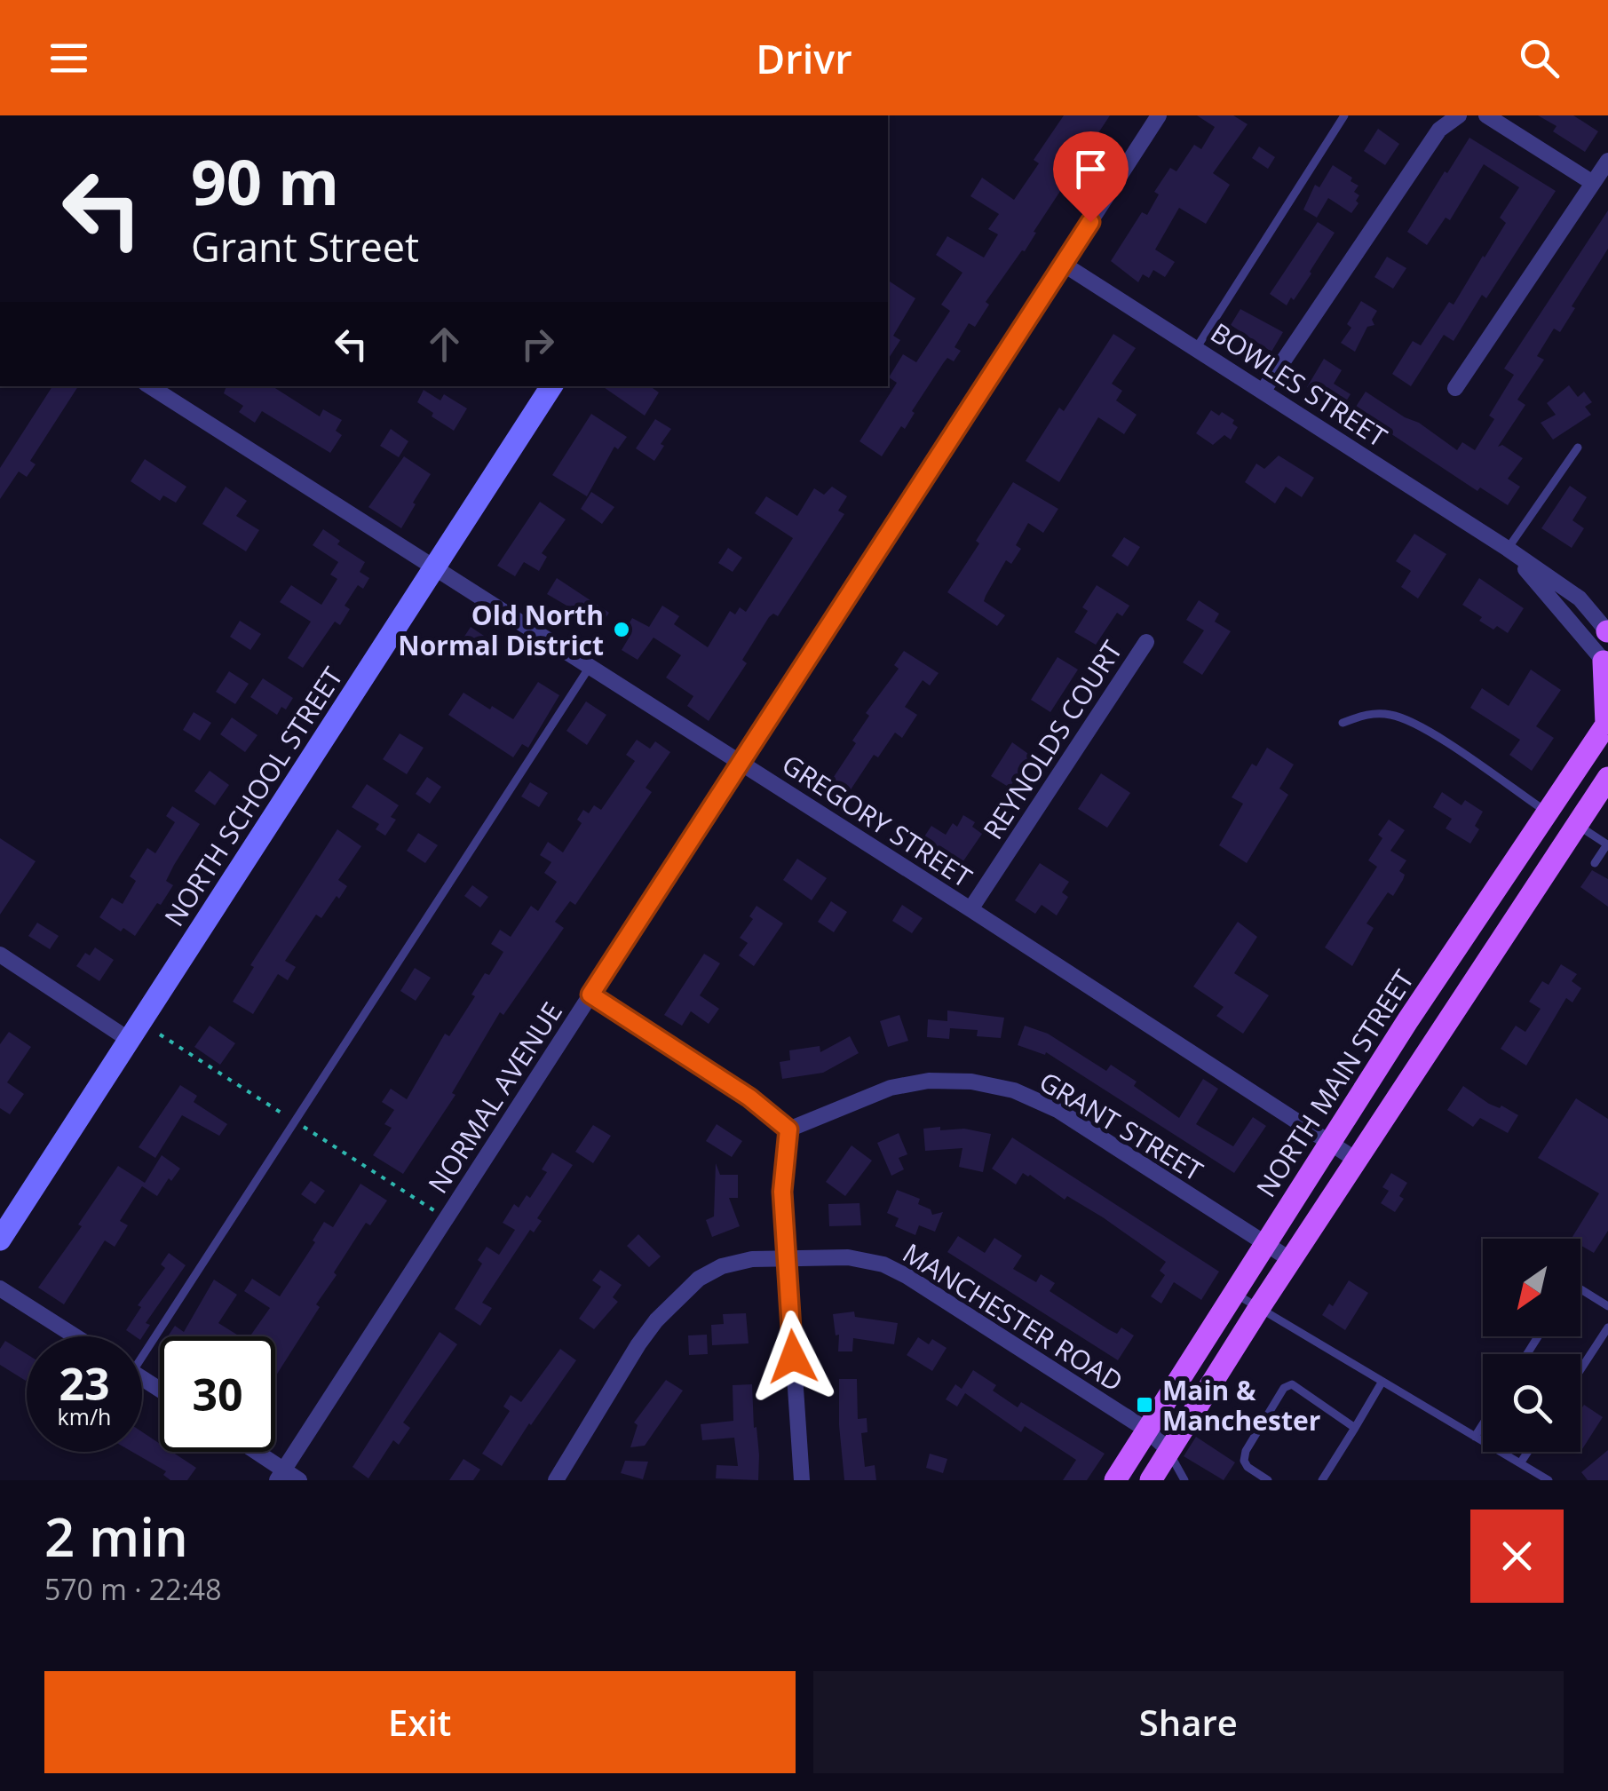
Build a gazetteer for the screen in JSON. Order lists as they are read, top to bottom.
{
  "streets": {
    "main road": ["NORTH MAIN STREET"],
    "street": [
      "BOWLES STREET",
      "REYNOLDS COURT",
      "NORTH SCHOOL STREET",
      "GREGORY STREET",
      "NORMAL AVENUE",
      "GRANT STREET",
      "MANCHESTER ROAD"
    ]
  },
  "crossings": [
    ["BOWLES STREET", "NORMAL AVENUE"],
    ["REYNOLDS COURT", "GREGORY STREET"],
    ["NORTH SCHOOL STREET", "GREGORY STREET"],
    ["GREGORY STREET", "NORTH MAIN STREET"],
    ["GREGORY STREET", "NORMAL AVENUE"],
    ["NORTH MAIN STREET", "GRANT STREET"],
    ["NORTH MAIN STREET", "MANCHESTER ROAD"]
  ],
  "places": {
    "other": ["Old North Normal District"],
    "transit": ["Main & Manchester"]
  },
  "north": "bottom left",
  "page": {
    "header": "Drivr",
    "turn": ["90 m", "Grant Street"],
    "speed": "23 km/h",
    "limit": "30",
    "heading": ["2 min", "570 m · 22:48"],
    "buttons": ["Exit", "Share"]
  }
}
